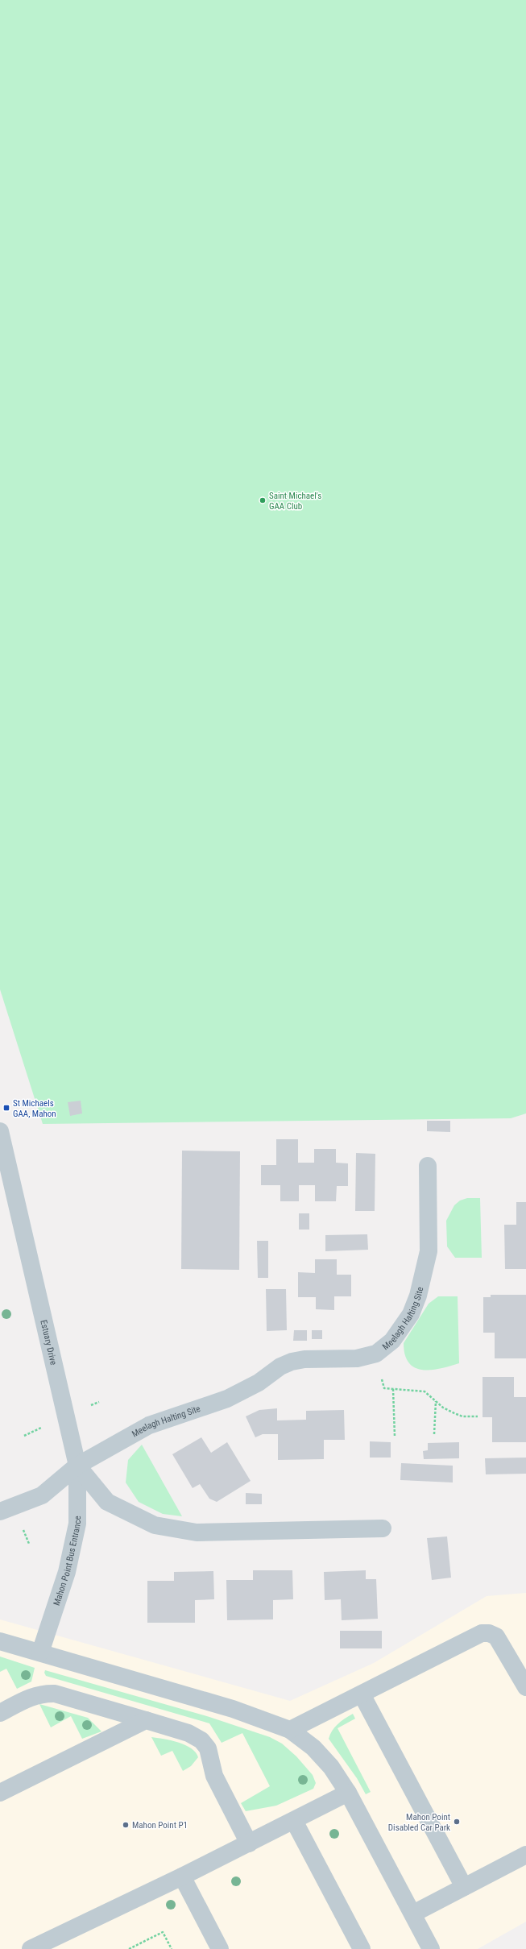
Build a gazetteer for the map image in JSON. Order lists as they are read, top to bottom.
{
  "streets": {
    "street": ["Meelagh Halting Site", "Estuary Drive", "Mahon Point Bus Entrance"]
  },
  "crossings": [
    ["Meelagh Halting Site", "Estuary Drive"],
    ["Meelagh Halting Site", "Mahon Point Bus Entrance"],
    ["Estuary Drive", "Mahon Point Bus Entrance"]
  ],
  "places": {
    "other": ["Saint Michael's GAA Club", "Mahon Point Disabled Car Park", "Mahon Point P1"],
    "transit": ["St Michaels GAA, Mahon"]
  }
}
